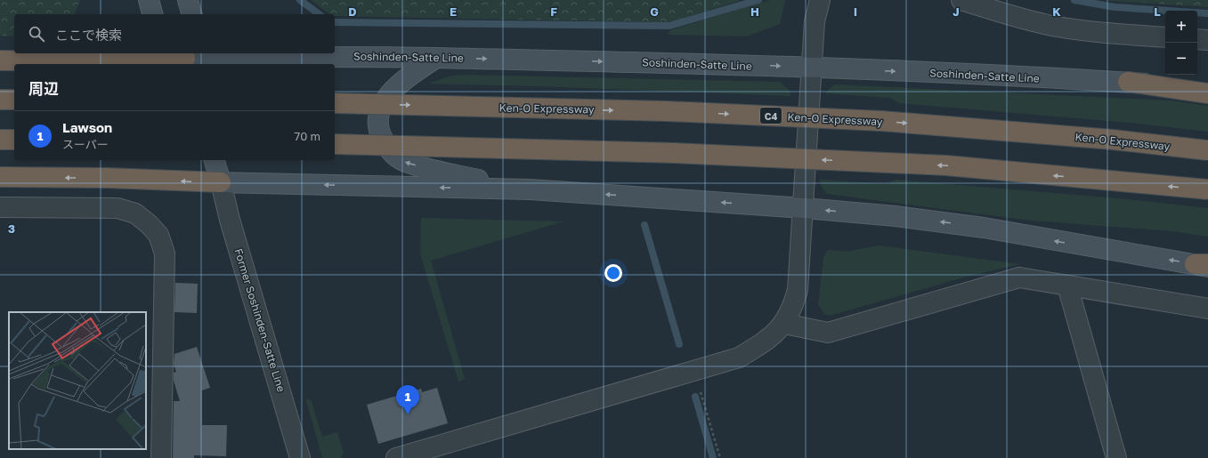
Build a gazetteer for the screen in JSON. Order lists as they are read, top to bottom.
{
  "streets": {
    "highway": ["Ken-O Expressway", "C4"],
    "main road": ["Soshinden-Satte Line"],
    "street": ["Former Soshinden-Satte Line"]
  },
  "page": {
    "map_buttons": ["+", "−"],
    "search": "ここで検索",
    "heading": "周辺",
    "list": [
      {
        "mark": "1",
        "name": "Lawson",
        "note": "スーパー",
        "value": "70 m"
      }
    ],
    "pins": "1"
  },
  "grid": {
    "columns": [
      "D",
      "E",
      "F",
      "G",
      "H",
      "I",
      "J",
      "K",
      "L"
    ],
    "rows": ["3"]
  }
}
